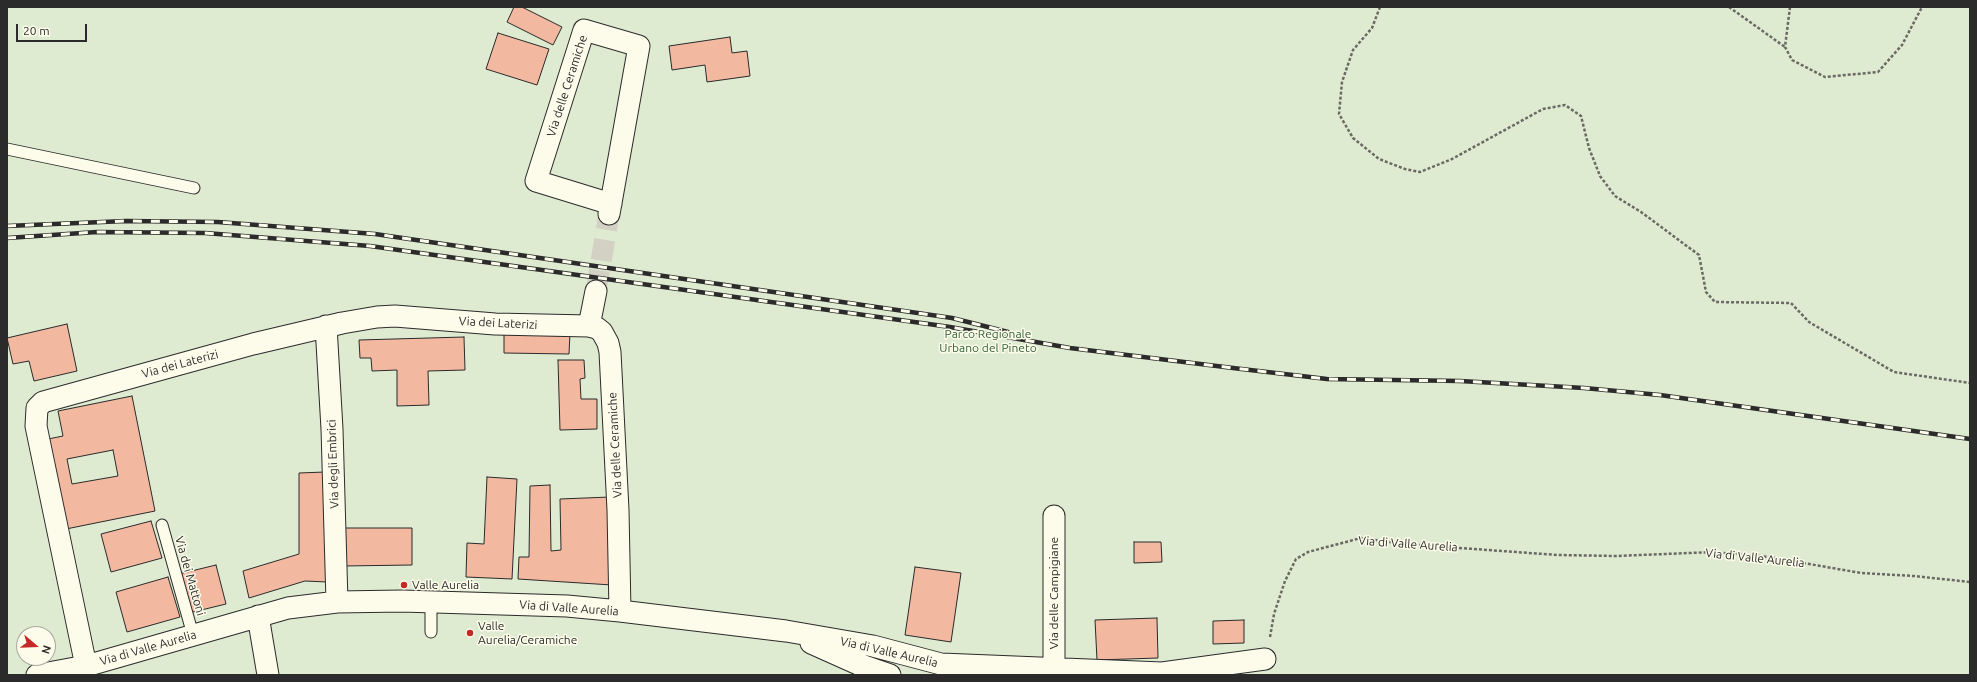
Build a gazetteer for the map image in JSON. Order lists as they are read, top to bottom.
{
  "streets": {
    "street": [
      "Via delle Ceramiche",
      "Via dei Laterizi",
      "Via degli Embrici",
      "Via di Valle Aurelia",
      "Via delle Campigiane"
    ],
    "lane": ["Via dei Mattoni"]
  },
  "crossings": [
    ["Via delle Ceramiche", "Via dei Laterizi"],
    ["Via delle Ceramiche", "Via di Valle Aurelia"],
    ["Via dei Laterizi", "Via degli Embrici"],
    ["Via dei Laterizi", "Via di Valle Aurelia"],
    ["Via degli Embrici", "Via di Valle Aurelia"],
    ["Via di Valle Aurelia", "Via dei Mattoni"],
    ["Via di Valle Aurelia", "Via delle Campigiane"]
  ],
  "parks": ["Parco Regionale Urbano del Pineto"],
  "places": ["Valle Aurelia", "Valle Aurelia/Ceramiche"],
  "scale_bar": "20 m",
  "north": "right"
}
